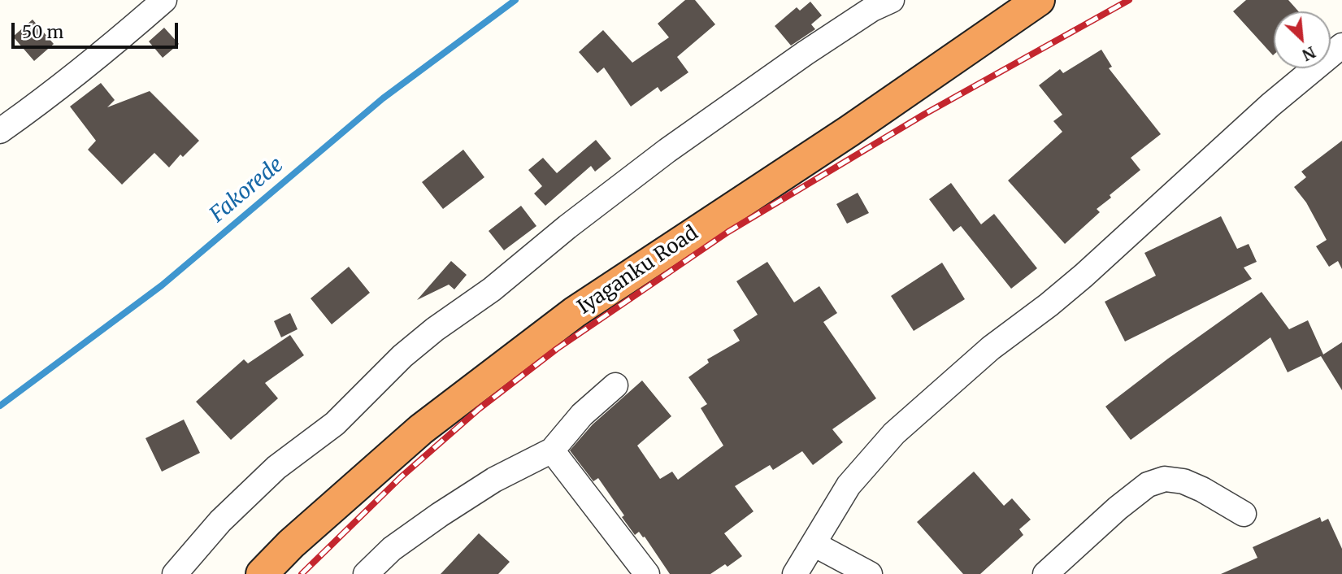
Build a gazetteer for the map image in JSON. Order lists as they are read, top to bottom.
{
  "streets": {
    "highway": ["Iyaganku Road"]
  },
  "water": ["Fakorede"],
  "scale_bar": "50 m",
  "north": "bottom right"
}
